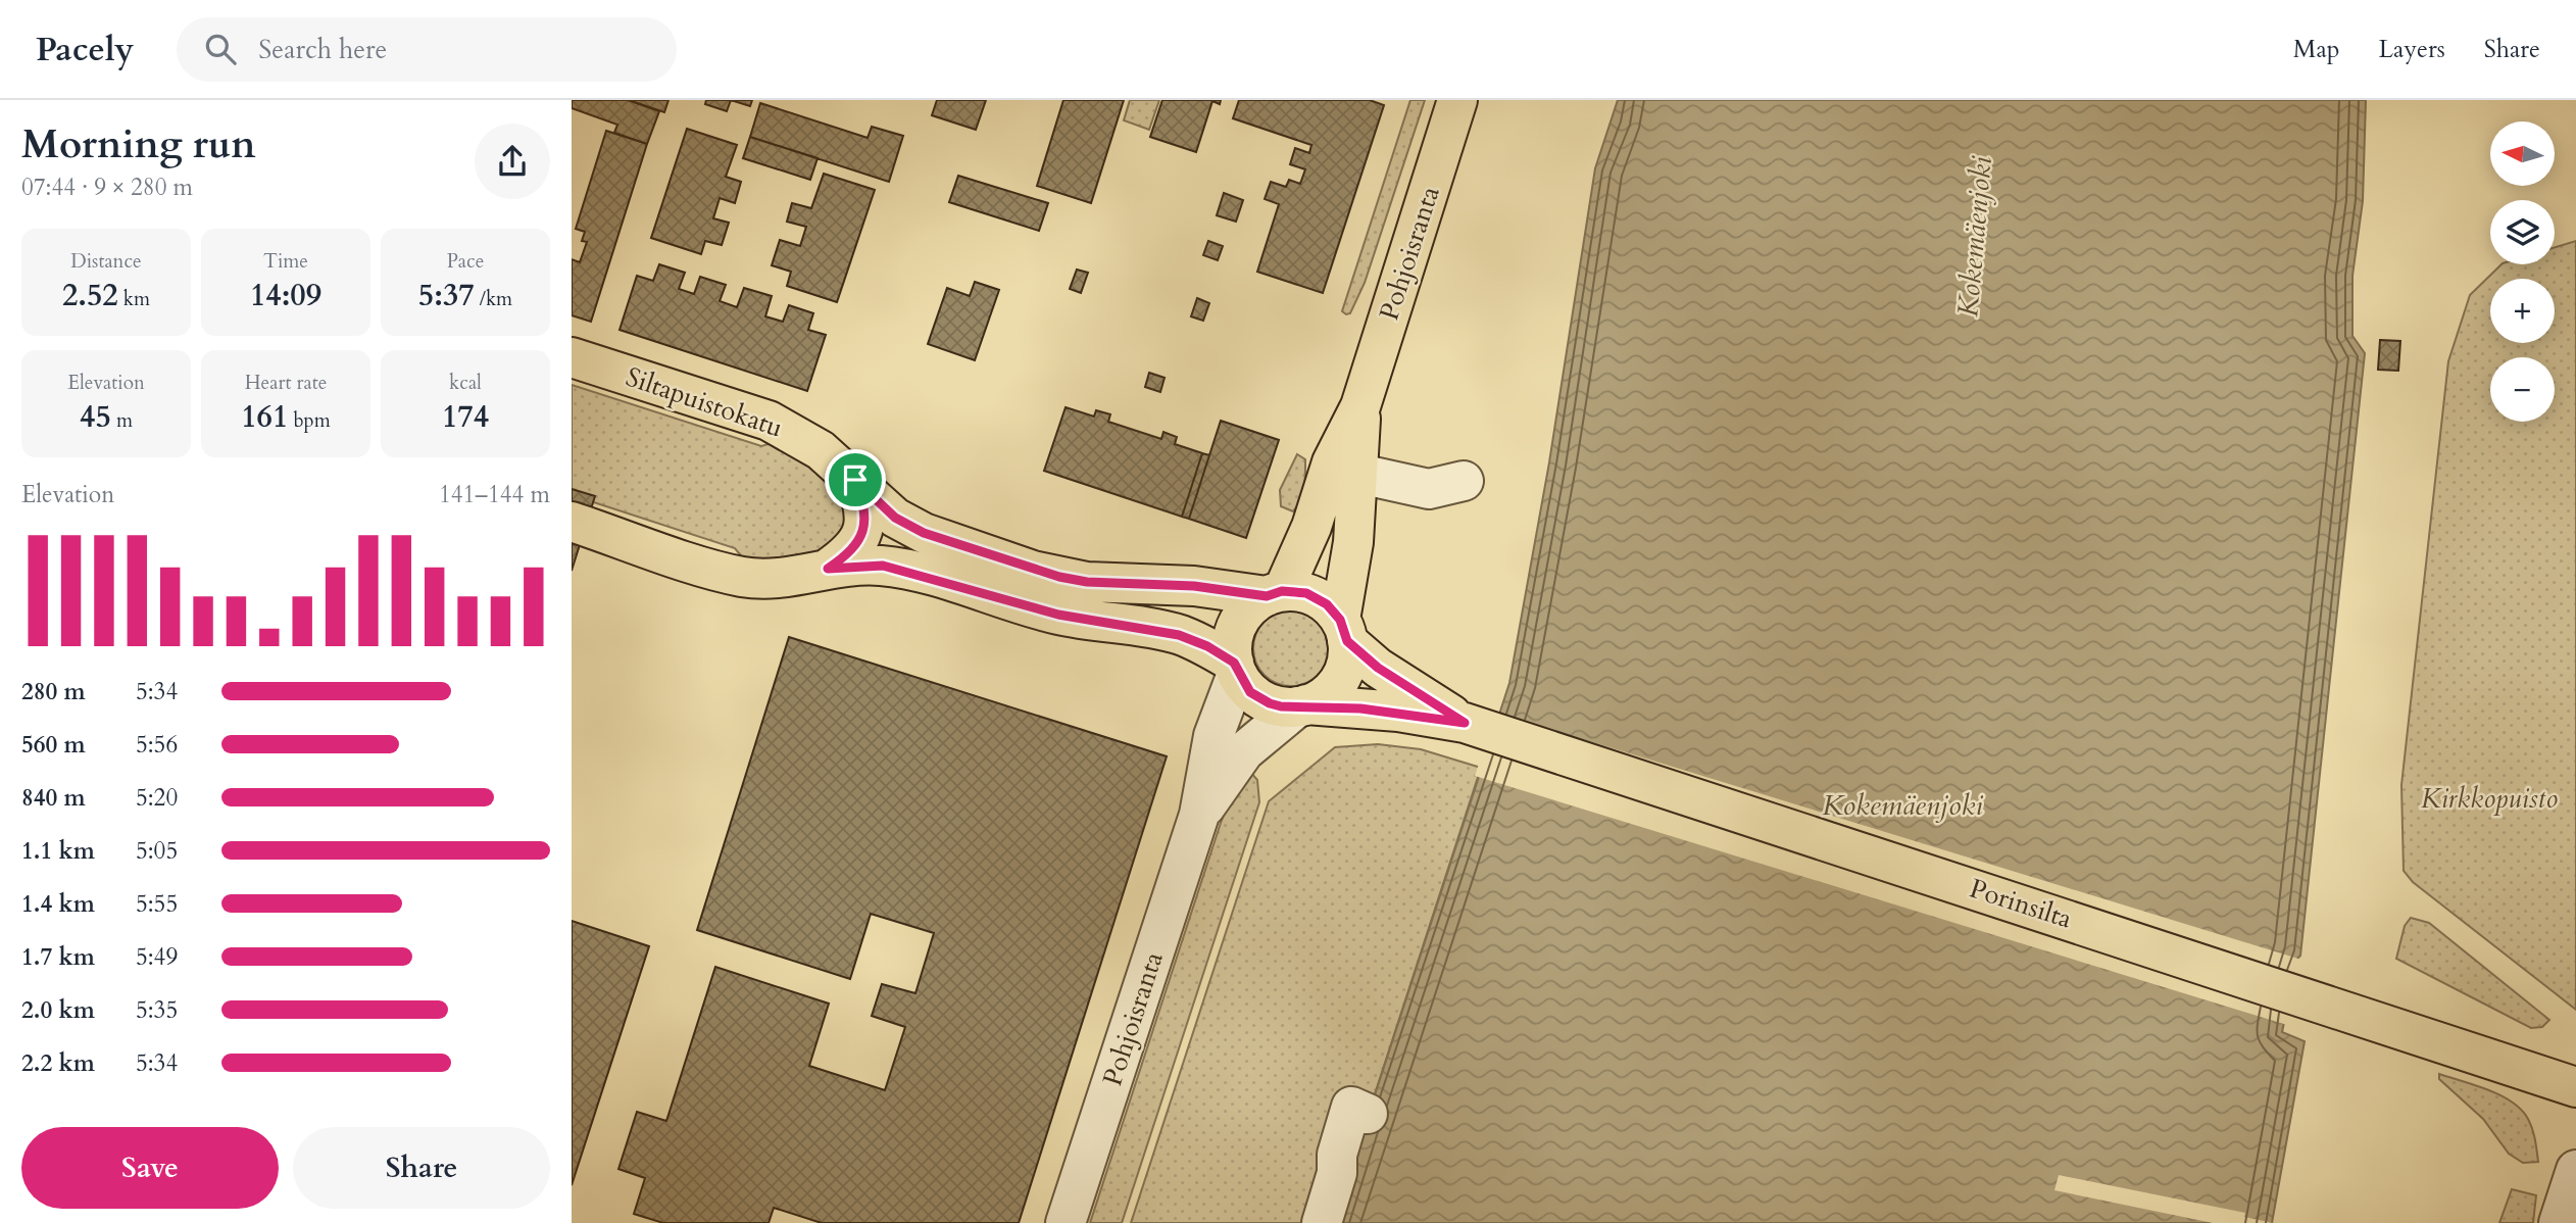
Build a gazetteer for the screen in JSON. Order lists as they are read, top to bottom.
{
  "streets": {
    "main road": ["Pohjoisranta", "Siltapuistokatu", "Porinsilta"]
  },
  "crossings": [
    ["Pohjoisranta", "Siltapuistokatu"],
    ["Pohjoisranta", "Porinsilta"],
    ["Siltapuistokatu", "Porinsilta"]
  ],
  "water": ["Kokemäenjoki"],
  "parks": ["Kirkkopuisto"],
  "north": "left",
  "page": {
    "header": "Pacely",
    "search": "Search here",
    "nav": ["Map", "Layers", "Share"],
    "heading": ["Morning run", "07:44 · 9 × 280 m"],
    "map_buttons": ["+", "−"],
    "stats": [
      ["Distance", "2.52 km"],
      ["Time", "14:09"],
      ["Pace", "5:37 /km"],
      ["Elevation", "45 m"],
      ["Heart rate", "161 bpm"],
      ["kcal", "174"]
    ],
    "chart": ["Elevation", "141–144 m"],
    "list": [
      {
        "name": "280 m",
        "note": "5:34"
      },
      {
        "name": "560 m",
        "note": "5:56"
      },
      {
        "name": "840 m",
        "note": "5:20"
      },
      {
        "name": "1.1 km",
        "note": "5:05"
      },
      {
        "name": "1.4 km",
        "note": "5:55"
      },
      {
        "name": "1.7 km",
        "note": "5:49"
      },
      {
        "name": "2.0 km",
        "note": "5:35"
      },
      {
        "name": "2.2 km",
        "note": "5:34"
      }
    ],
    "buttons": ["Save", "Share"]
  }
}
